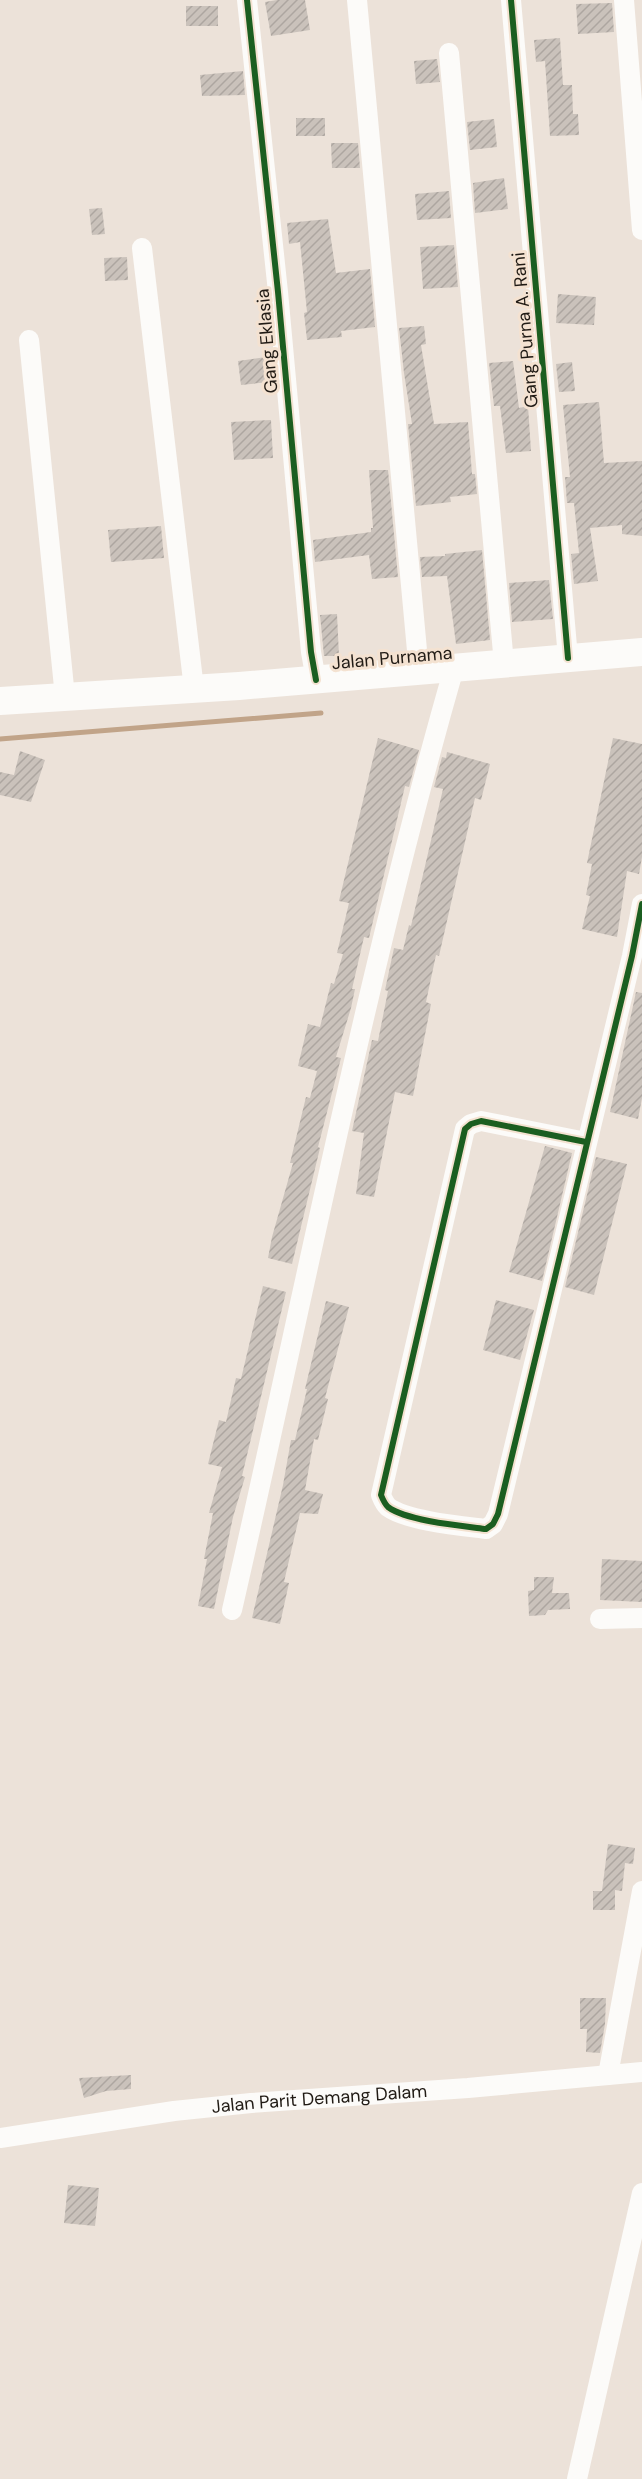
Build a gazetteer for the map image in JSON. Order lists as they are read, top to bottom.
{
  "streets": {
    "street": [
      "Gang Purna A. Rani",
      "Gang Eklasia",
      "Jalan Purnama",
      "Jalan Parit Demang Dalam"
    ]
  },
  "crossings": [
    ["Gang Purna A. Rani", "Jalan Purnama"],
    ["Gang Eklasia", "Jalan Purnama"]
  ]
}
